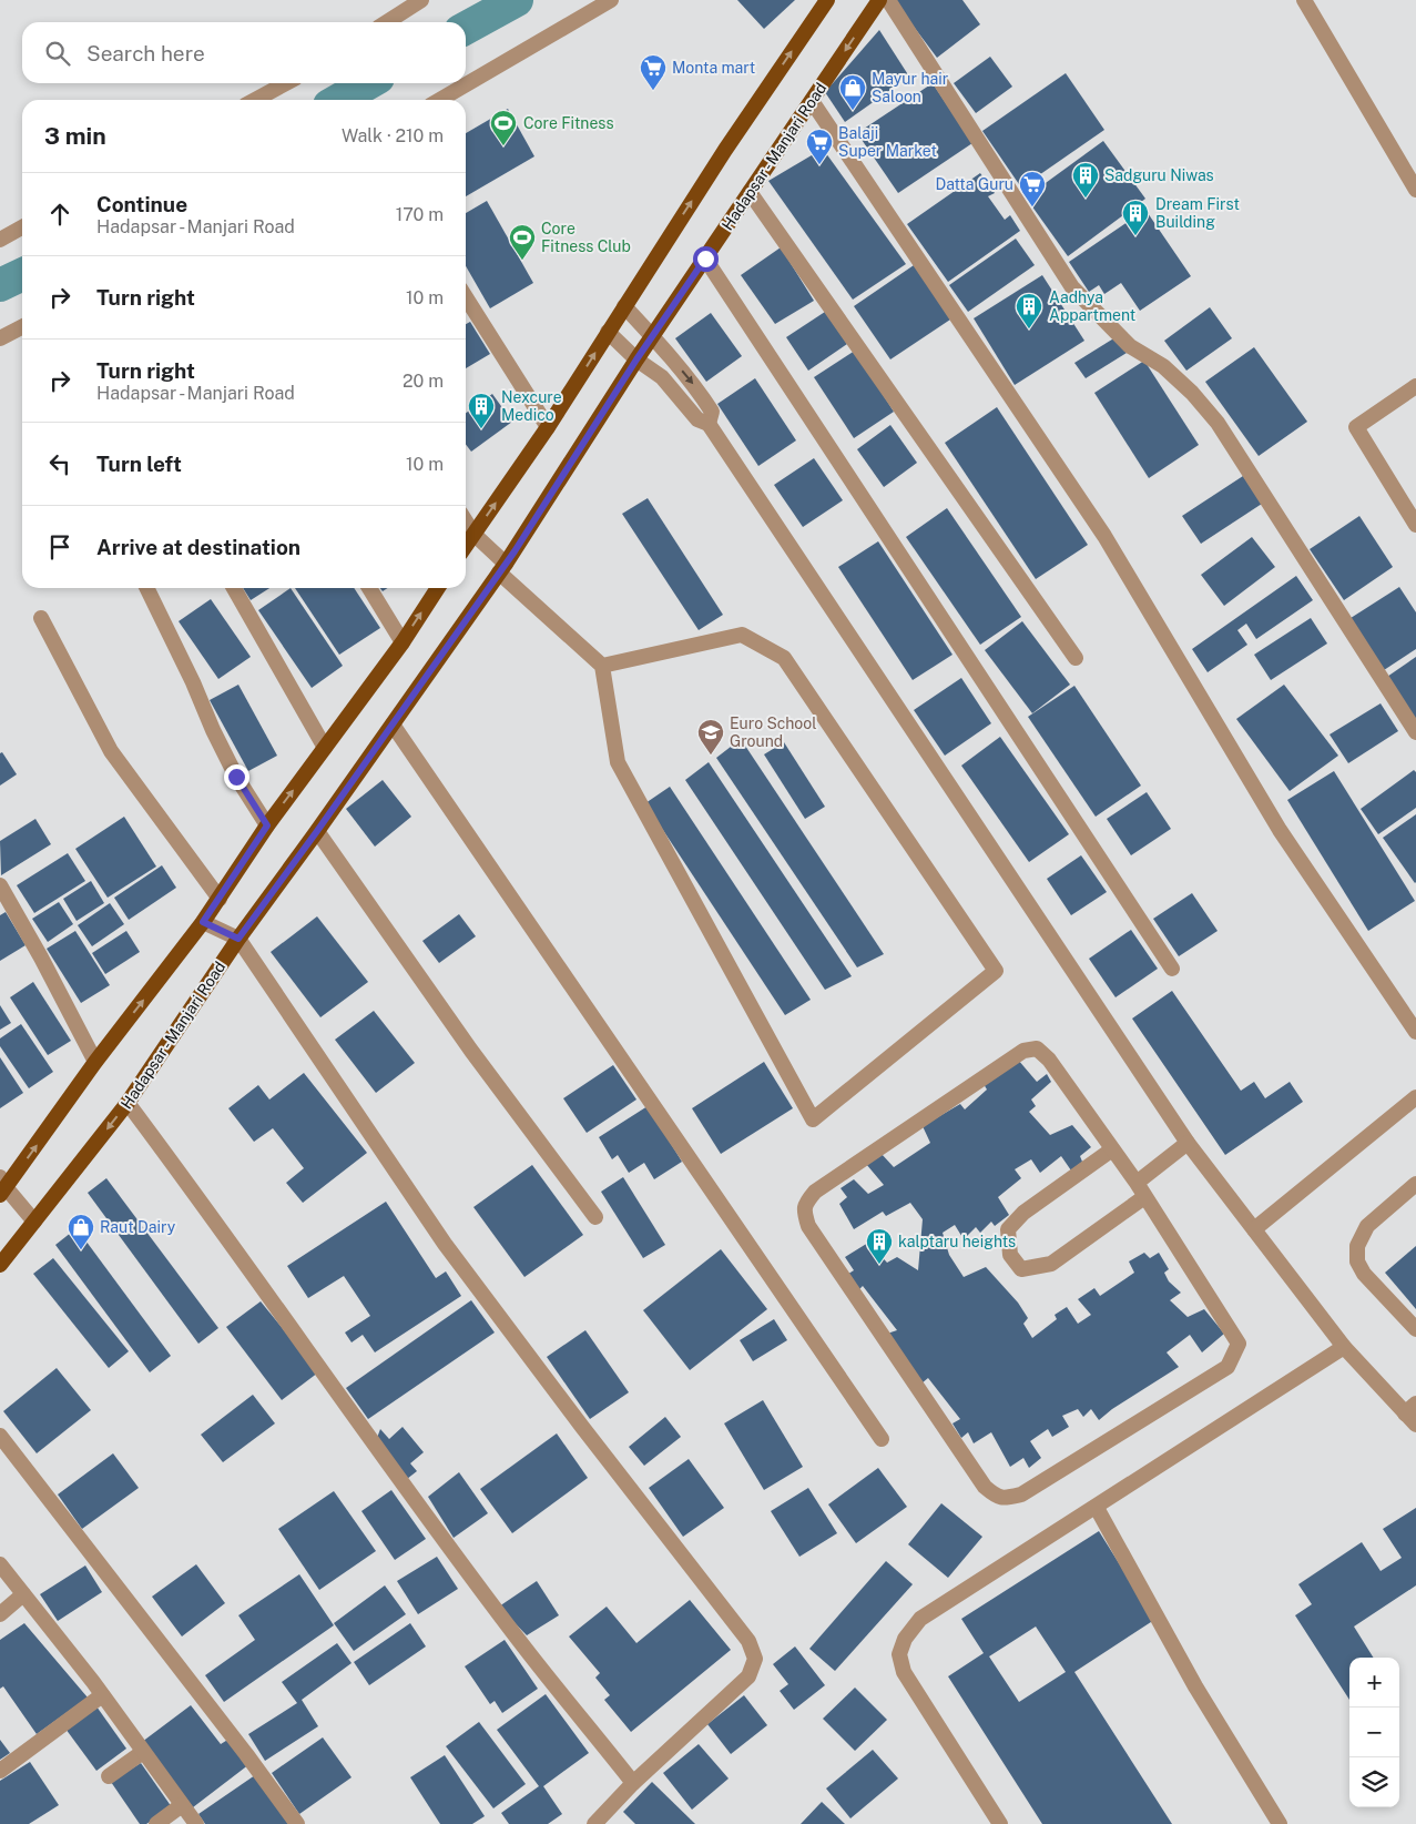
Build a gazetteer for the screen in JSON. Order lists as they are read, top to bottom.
{
  "streets": {
    "main road": ["Hadapsar - Manjari Road"]
  },
  "places": {
    "supermarket": ["Monta mart", "Balaji Super Market", "Datta Guru"],
    "shop": ["Mayur hair Saloon", "Raut Dairy"],
    "sports": ["Core Fitness", "Core Fitness Club"],
    "building": [
      "Sadguru Niwas",
      "Dream First Building",
      "Aadhya Appartment",
      "Nexcure Medico",
      "kalptaru heights"
    ],
    "school or university": ["Euro School Ground"]
  },
  "page": {
    "search": "Search here",
    "heading": ["3 min", "Walk · 210 m"],
    "list": [
      ["Continue", "Hadapsar - Manjari Road", "170 m"],
      ["Turn right", "10 m"],
      ["Turn right", "Hadapsar - Manjari Road", "20 m"],
      ["Turn left", "10 m"],
      "Arrive at destination"
    ],
    "map_buttons": ["+", "−"]
  }
}
